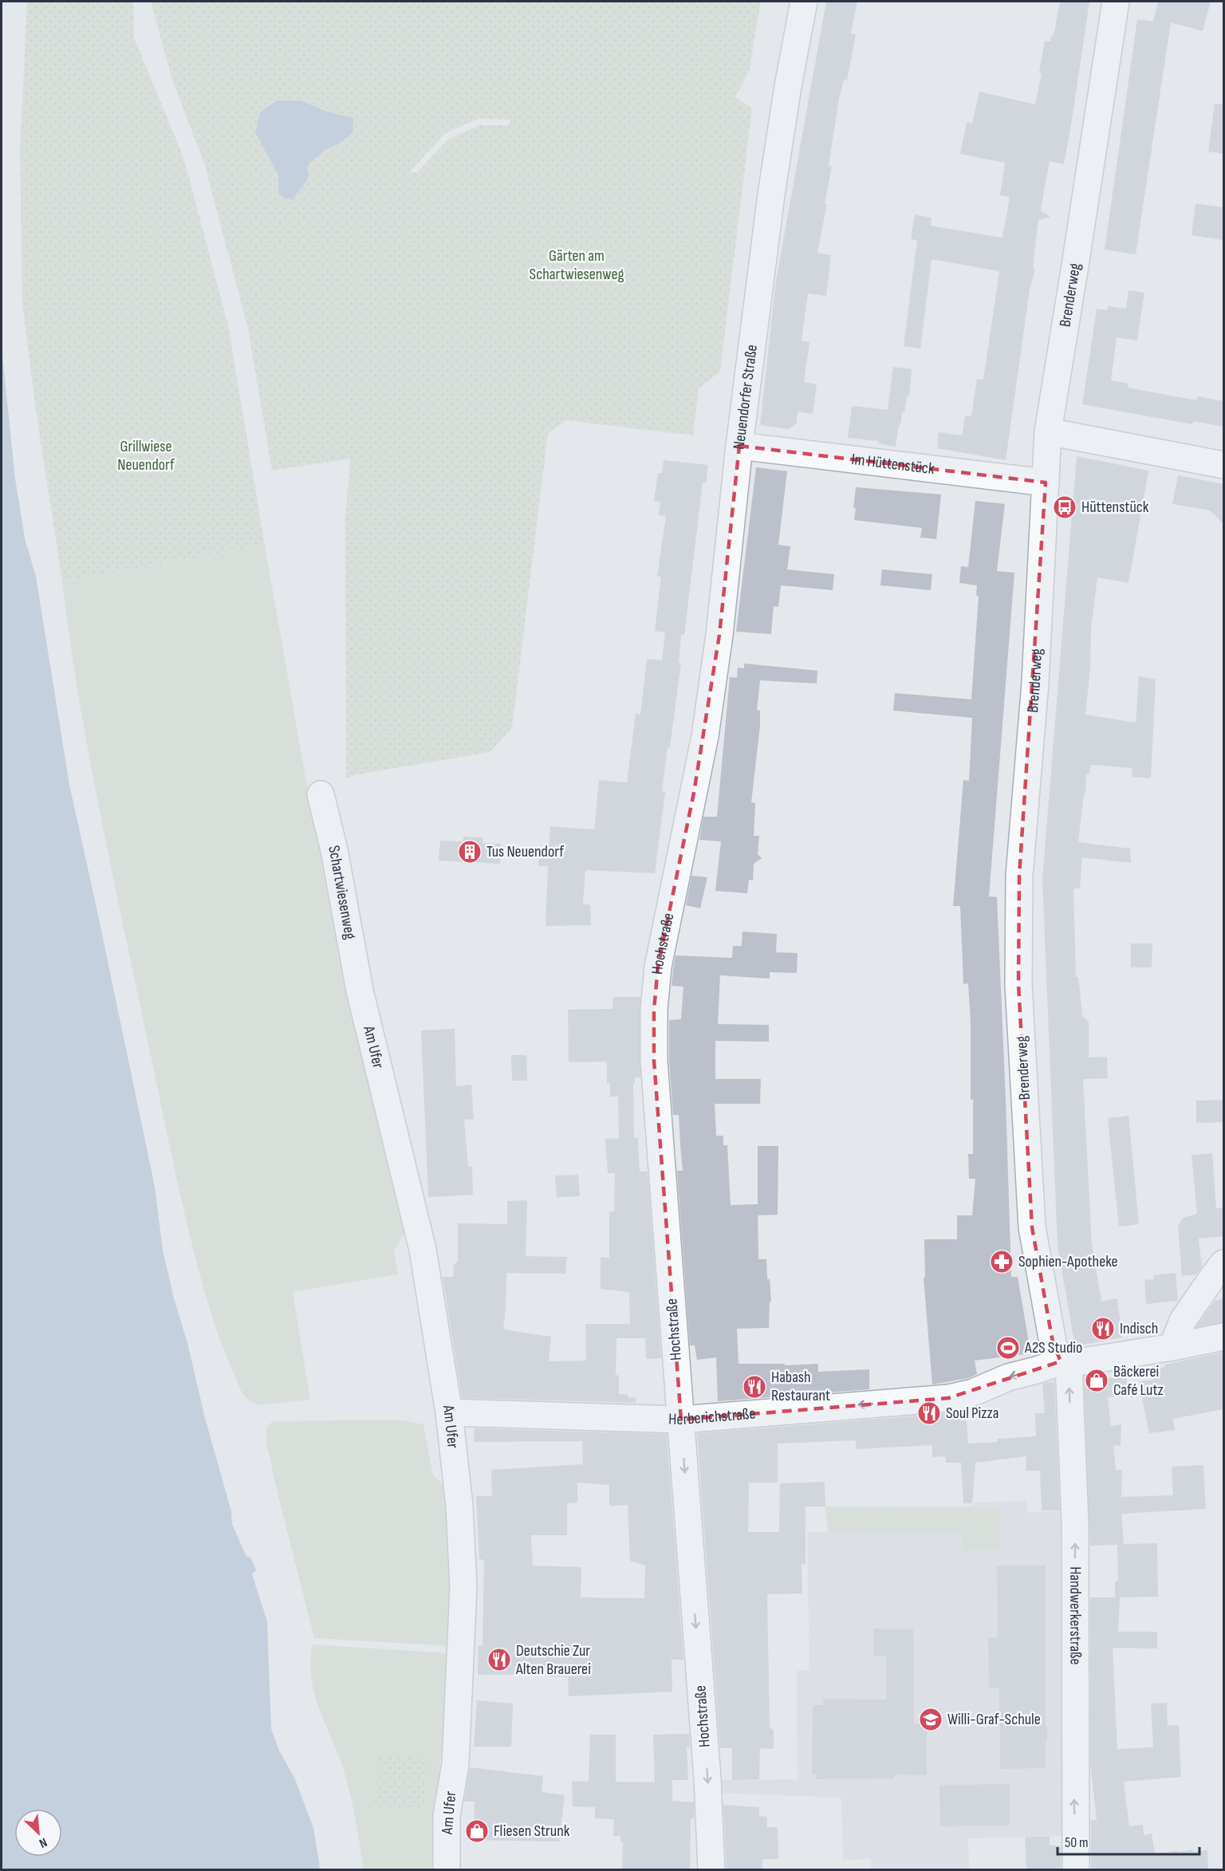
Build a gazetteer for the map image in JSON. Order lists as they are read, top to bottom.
{
  "streets": {
    "street": [
      "Brenderweg",
      "Neuendorfer Straße",
      "Im Hüttenstück",
      "Schartwiesenweg",
      "Hochstraße",
      "Am Ufer",
      "Herberichstraße",
      "Handwerkerstraße"
    ]
  },
  "crossings": [
    ["Brenderweg", "Im Hüttenstück"],
    ["Brenderweg", "Herberichstraße"],
    ["Brenderweg", "Handwerkerstraße"],
    ["Neuendorfer Straße", "Im Hüttenstück"],
    ["Neuendorfer Straße", "Hochstraße"],
    ["Schartwiesenweg", "Am Ufer"],
    ["Hochstraße", "Herberichstraße"],
    ["Am Ufer", "Herberichstraße"],
    ["Herberichstraße", "Handwerkerstraße"]
  ],
  "one_way": ["Hochstraße", "Herberichstraße", "Handwerkerstraße"],
  "parks": ["Gärten am Schartwiesenweg", "Grillwiese Neuendorf"],
  "places": {
    "bus stop": ["Hüttenstück"],
    "building": ["Tus Neuendorf"],
    "pharmacy": ["Sophien-Apotheke"],
    "restaurant": [
      "Indisch",
      "Habash Restaurant",
      "Soul Pizza",
      "Deutschie Zur Alten Brauerei"
    ],
    "sports": ["A2S Studio"],
    "shop": ["Bäckerei Café Lutz", "Fliesen Strunk"],
    "school or university": ["Willi-Graf-Schule"]
  },
  "scale_bar": "50 m",
  "north": "bottom right"
}
